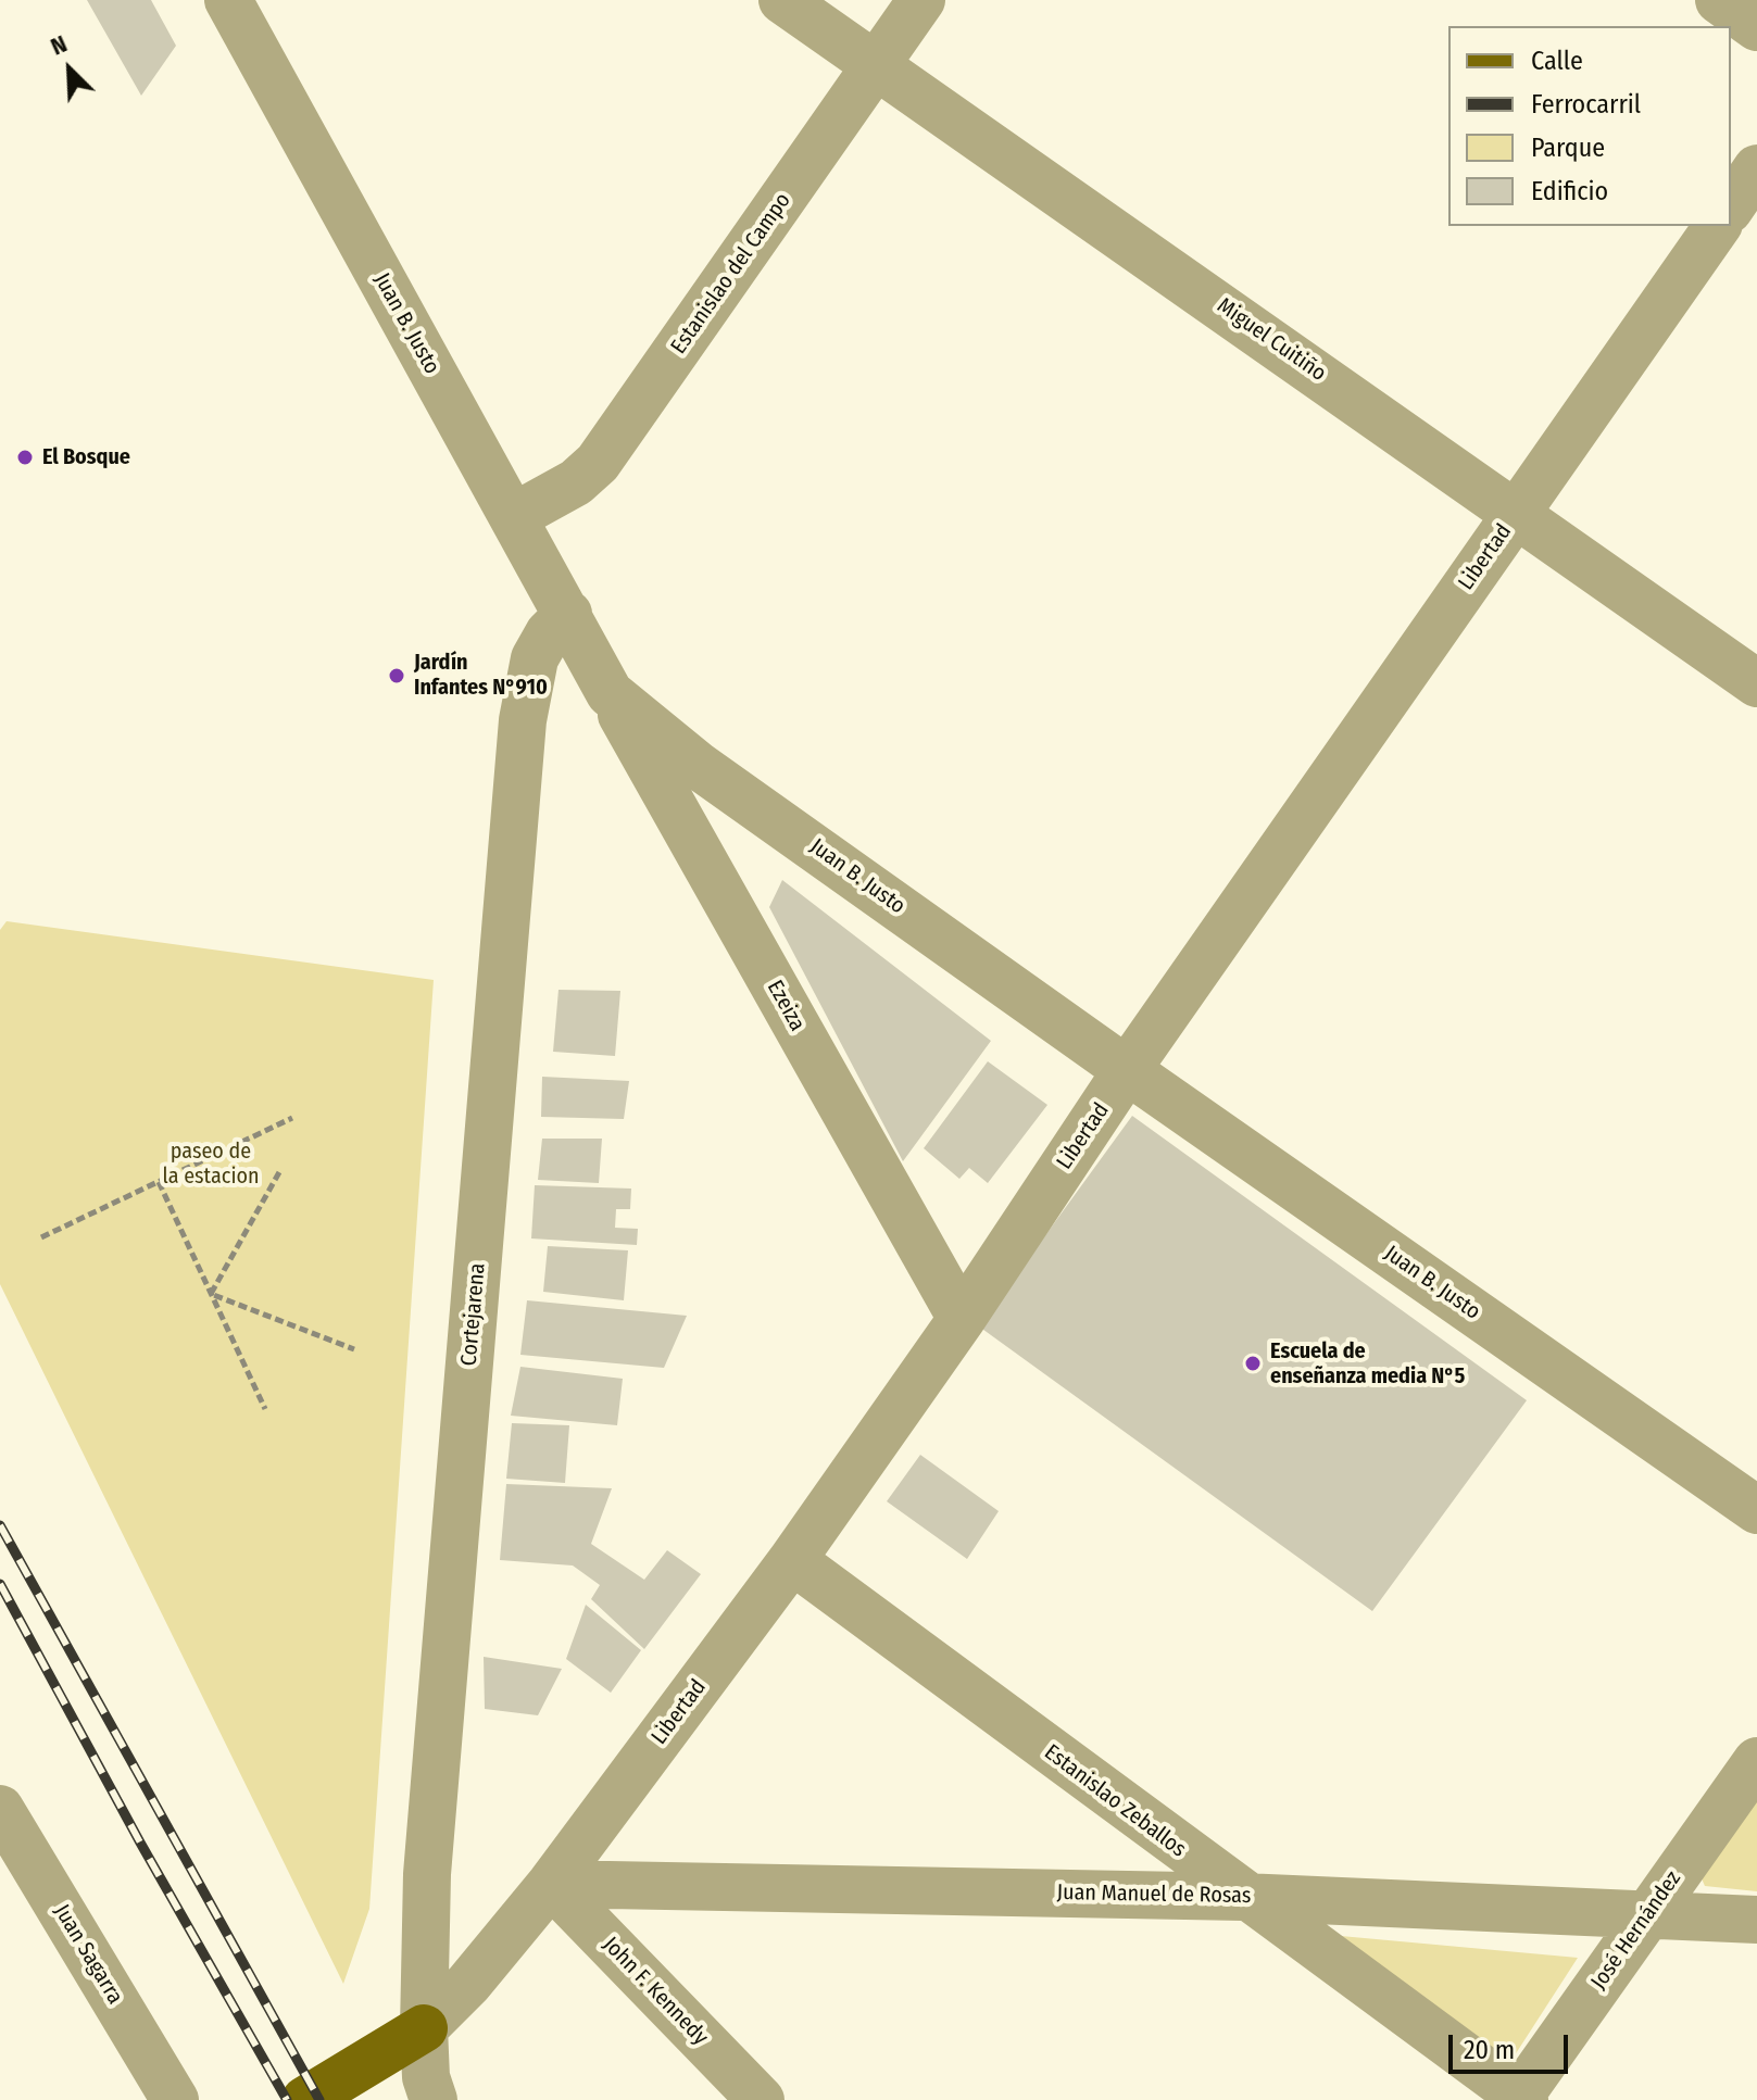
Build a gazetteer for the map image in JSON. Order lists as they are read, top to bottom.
{
  "streets": {
    "street": [
      "Estanislao del Campo",
      "Juan B. Justo",
      "Miguel Cuitiño",
      "Libertad",
      "Ezeiza",
      "Cortejarena",
      "Estanislao Zeballos",
      "Juan Manuel de Rosas",
      "José Hernández",
      "Juan Sagarra",
      "John F. Kennedy"
    ]
  },
  "crossings": [
    ["Estanislao del Campo", "Juan B. Justo"],
    ["Estanislao del Campo", "Miguel Cuitiño"],
    ["Juan B. Justo", "Libertad"],
    ["Juan B. Justo", "Ezeiza"],
    ["Juan B. Justo", "Cortejarena"],
    ["Miguel Cuitiño", "Libertad"],
    ["Libertad", "Ezeiza"],
    ["Libertad", "Cortejarena"],
    ["Libertad", "Estanislao Zeballos"],
    ["Libertad", "Juan Manuel de Rosas"],
    ["Libertad", "John F. Kennedy"],
    ["Estanislao Zeballos", "Juan Manuel de Rosas"],
    ["Estanislao Zeballos", "José Hernández"],
    ["Juan Manuel de Rosas", "José Hernández"],
    ["Juan Manuel de Rosas", "John F. Kennedy"]
  ],
  "parks": ["paseo de la estacion"],
  "places": ["El Bosque", "Jardín Infantes N°910", "Escuela de enseñanza media N°5"],
  "legend": [
    "Calle",
    "Ferrocarril",
    "Parque",
    "Edificio"
  ],
  "scale_bar": "20 m",
  "north": "top left"
}
